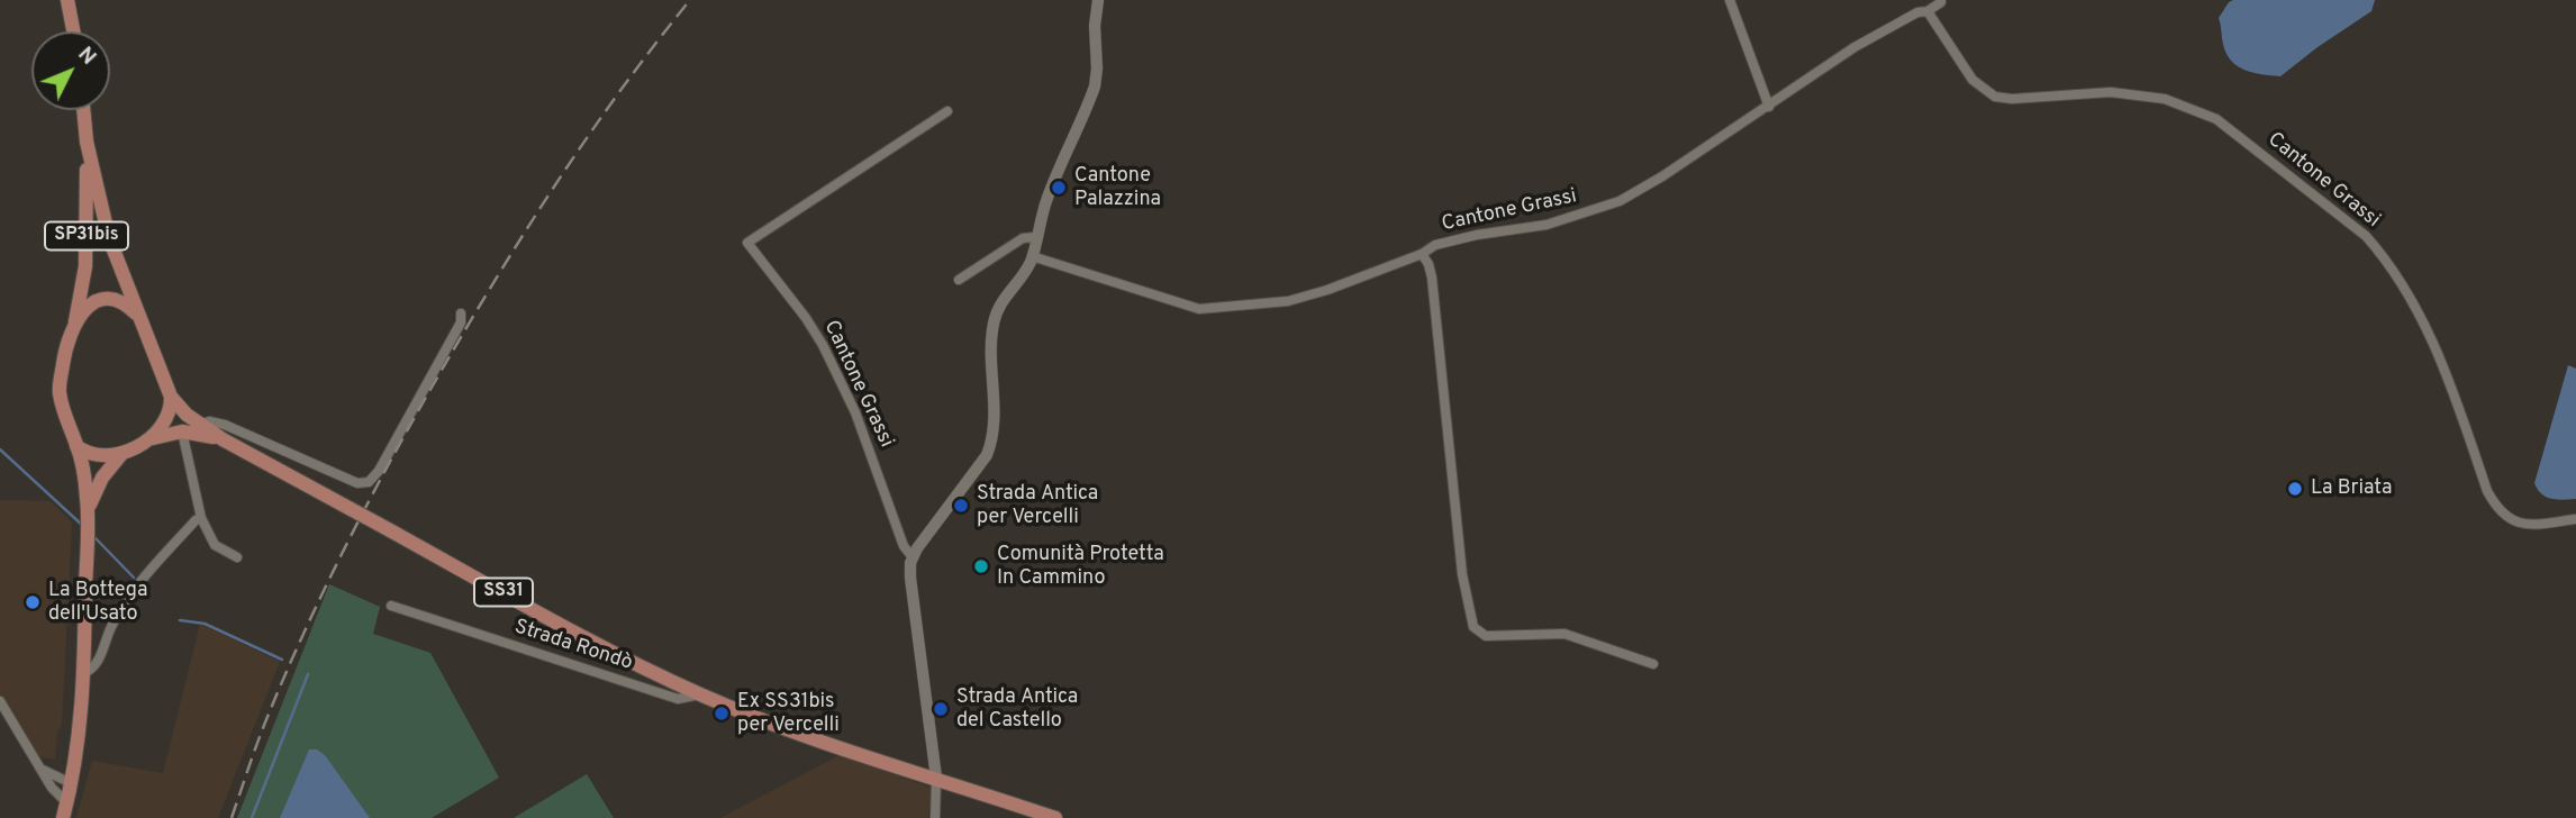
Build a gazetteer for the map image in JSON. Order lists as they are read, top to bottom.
{
  "streets": {
    "main road": ["SP31bis", "SS31"],
    "street": ["Cantone Grassi", "Strada Rondò"]
  },
  "crossings": [
    ["Cantone Grassi", "SS31"],
    ["SP31bis", "SS31"],
    ["SS31", "Strada Rondò"]
  ],
  "places": [
    "Cantone Palazzina",
    "La Briata",
    "Strada Antica per Vercelli",
    "Comunità Protetta In Cammino",
    "La Bottega dell'Usato",
    "Strada Antica del Castello",
    "Ex SS31bis per Vercelli"
  ],
  "north": "top right"
}
